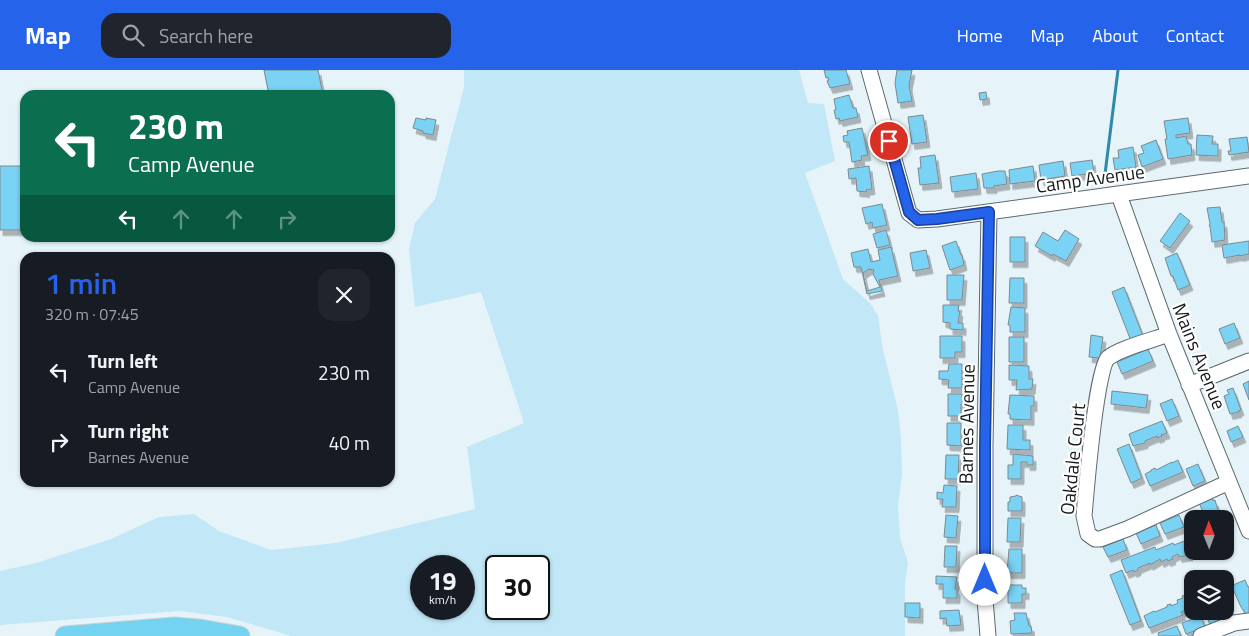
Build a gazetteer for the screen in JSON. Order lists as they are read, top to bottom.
{
  "streets": {
    "street": [
      "Camp Avenue",
      "Mains Avenue",
      "Barnes Avenue",
      "Oakdale Court"
    ]
  },
  "crossings": [
    ["Camp Avenue", "Mains Avenue"],
    ["Camp Avenue", "Barnes Avenue"],
    ["Mains Avenue", "Oakdale Court"]
  ],
  "north": "top",
  "page": {
    "header": "Map",
    "search": "Search here",
    "nav": [
      "Home",
      "Map",
      "About",
      "Contact"
    ],
    "turn": ["230 m", "Camp Avenue"],
    "heading": ["1 min", "320 m · 07:45"],
    "list": [
      {
        "name": "Turn left",
        "note": "Camp Avenue",
        "value": "230 m"
      },
      {
        "name": "Turn right",
        "note": "Barnes Avenue",
        "value": "40 m"
      }
    ],
    "speed": "19 km/h",
    "limit": "30"
  }
}
